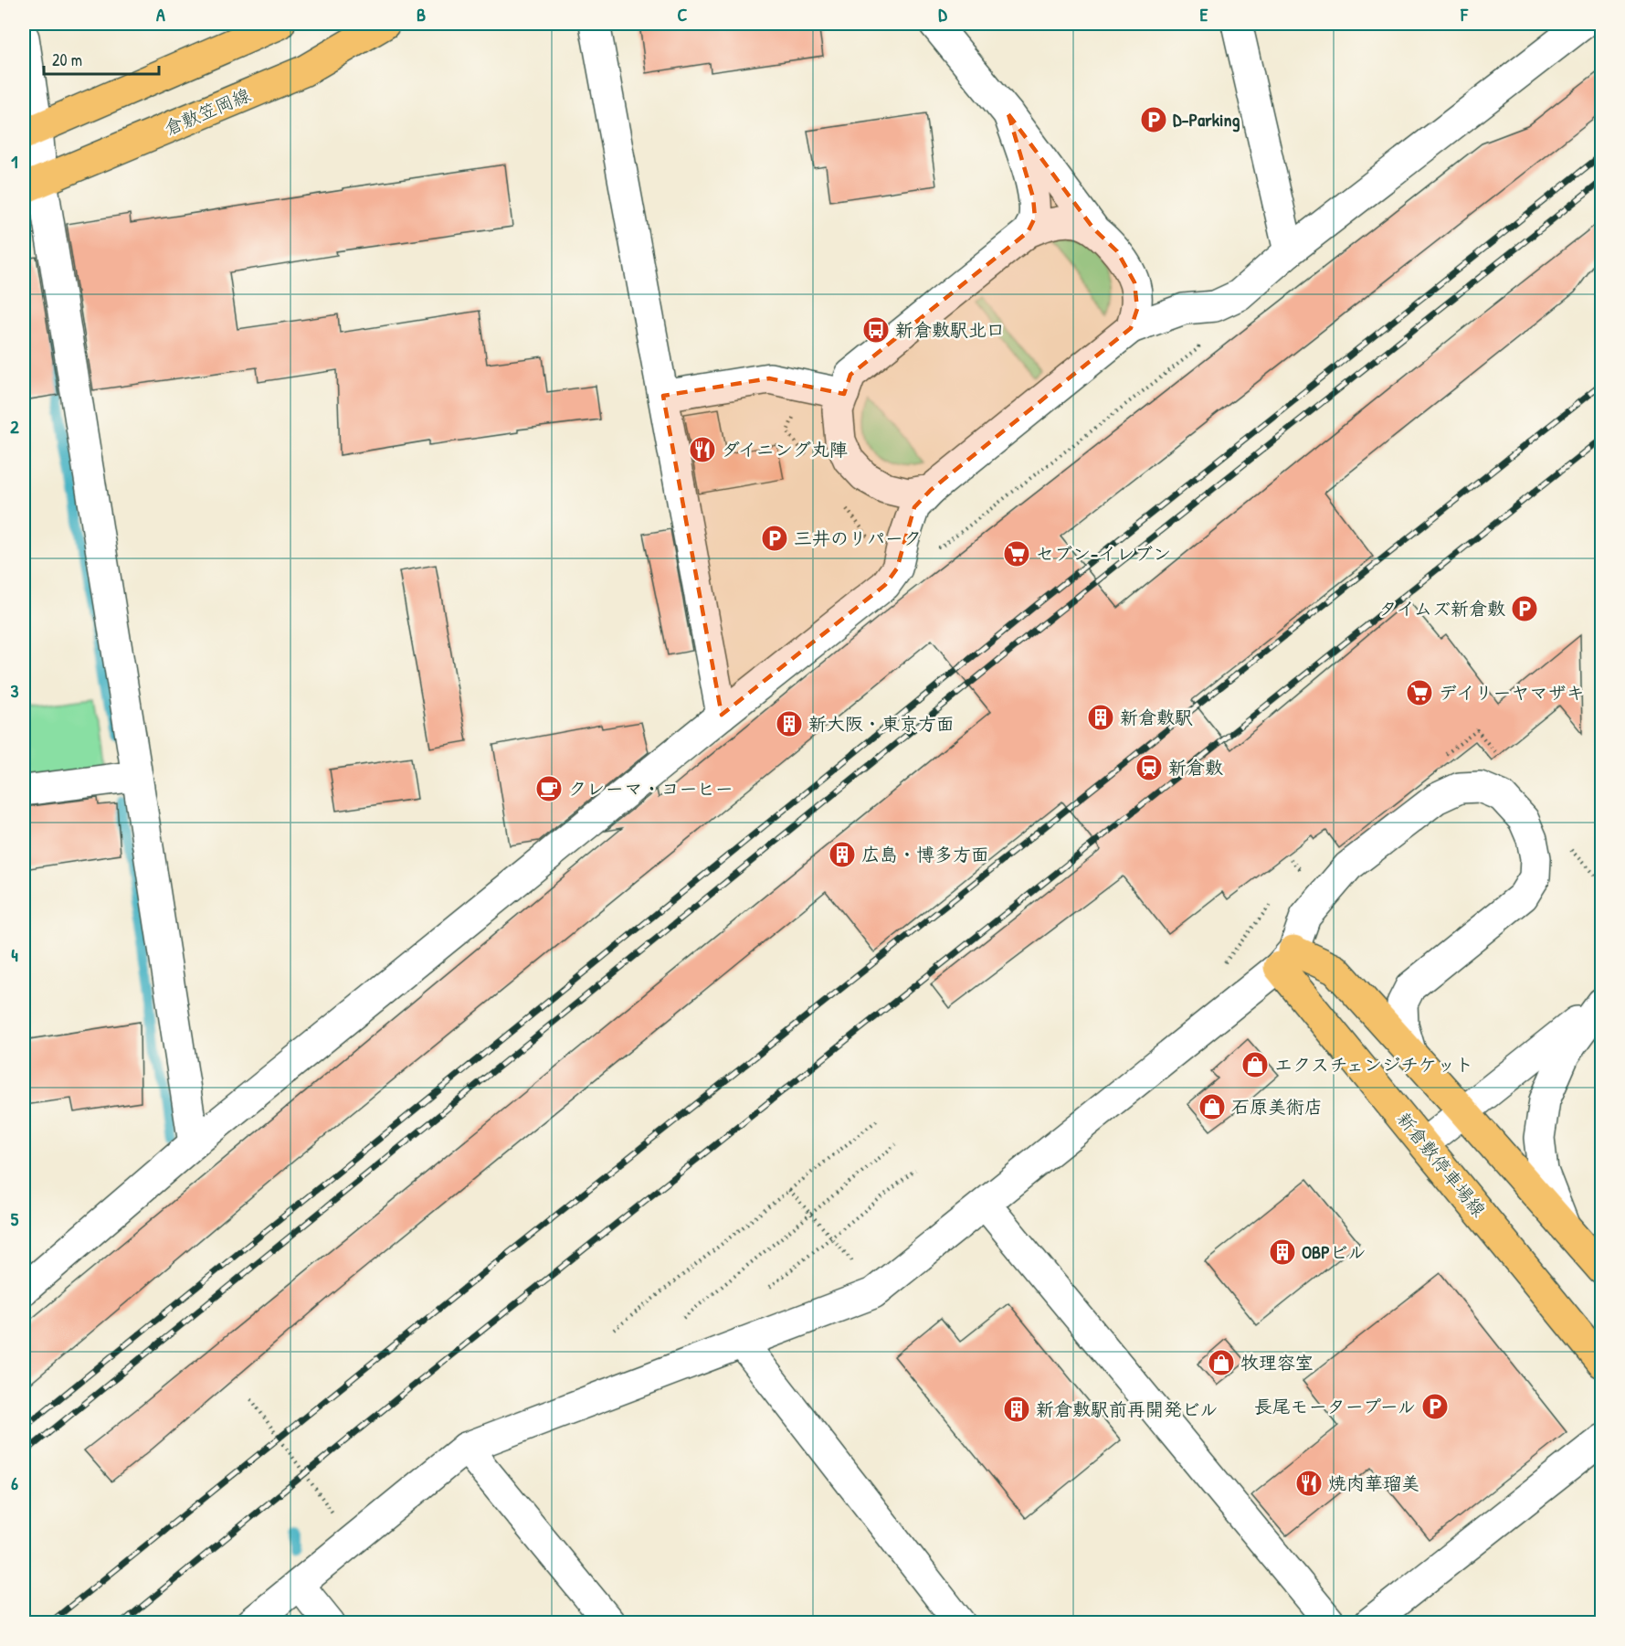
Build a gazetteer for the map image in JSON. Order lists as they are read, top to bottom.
{
  "streets": {
    "main road": ["倉敷笠岡線", "新倉敷停車場線"]
  },
  "places": {
    "parking": [
      "D-Parking",
      "三井のリパーク",
      "タイムズ新倉敷",
      "長尾モータープール"
    ],
    "bus stop": ["新倉敷駅北口"],
    "restaurant": ["ダイニング丸陣", "焼肉華瑠美"],
    "supermarket": ["セブン-イレブン", "デイリーヤマザキ"],
    "building": [
      "新倉敷駅",
      "新大阪・東京方面",
      "広島・博多方面",
      "OBPビル",
      "新倉敷駅前再開発ビル"
    ],
    "station": ["新倉敷"],
    "cafe": ["クレーマ・コーヒー"],
    "shop": ["エクスチェンジチケット", "石原美術店", "牧理容室"]
  },
  "scale_bar": "20 m",
  "grid": {
    "columns": [
      "A",
      "B",
      "C",
      "D",
      "E",
      "F"
    ],
    "rows": [
      "1",
      "2",
      "3",
      "4",
      "5",
      "6"
    ]
  }
}
